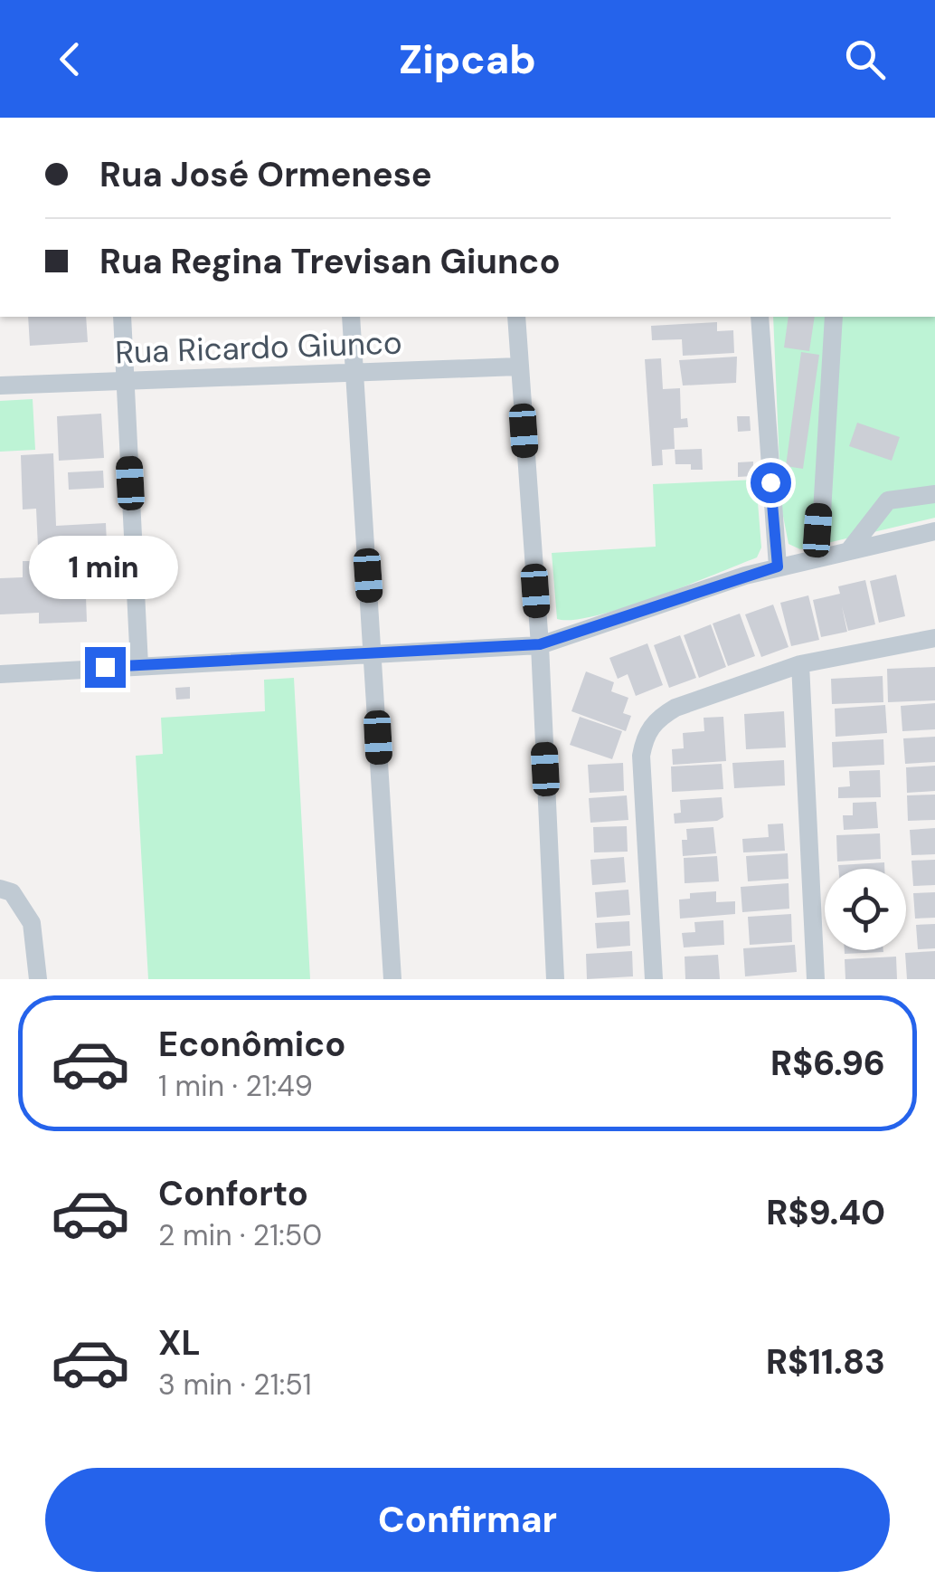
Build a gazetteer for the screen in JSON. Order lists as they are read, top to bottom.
{
  "streets": {
    "street": ["Rua Ricardo Giunco"]
  },
  "page": {
    "header": "Zipcab",
    "banner": ["Rua José Ormenese", "Rua Regina Trevisan Giunco"],
    "bubble": "1 min",
    "list": [
      {
        "name": "Econômico",
        "note": "1 min · 21:49",
        "value": "R$6.96"
      },
      {
        "name": "Conforto",
        "note": "2 min · 21:50",
        "value": "R$9.40"
      },
      {
        "name": "XL",
        "note": "3 min · 21:51",
        "value": "R$11.83"
      }
    ],
    "buttons": "Confirmar"
  }
}
